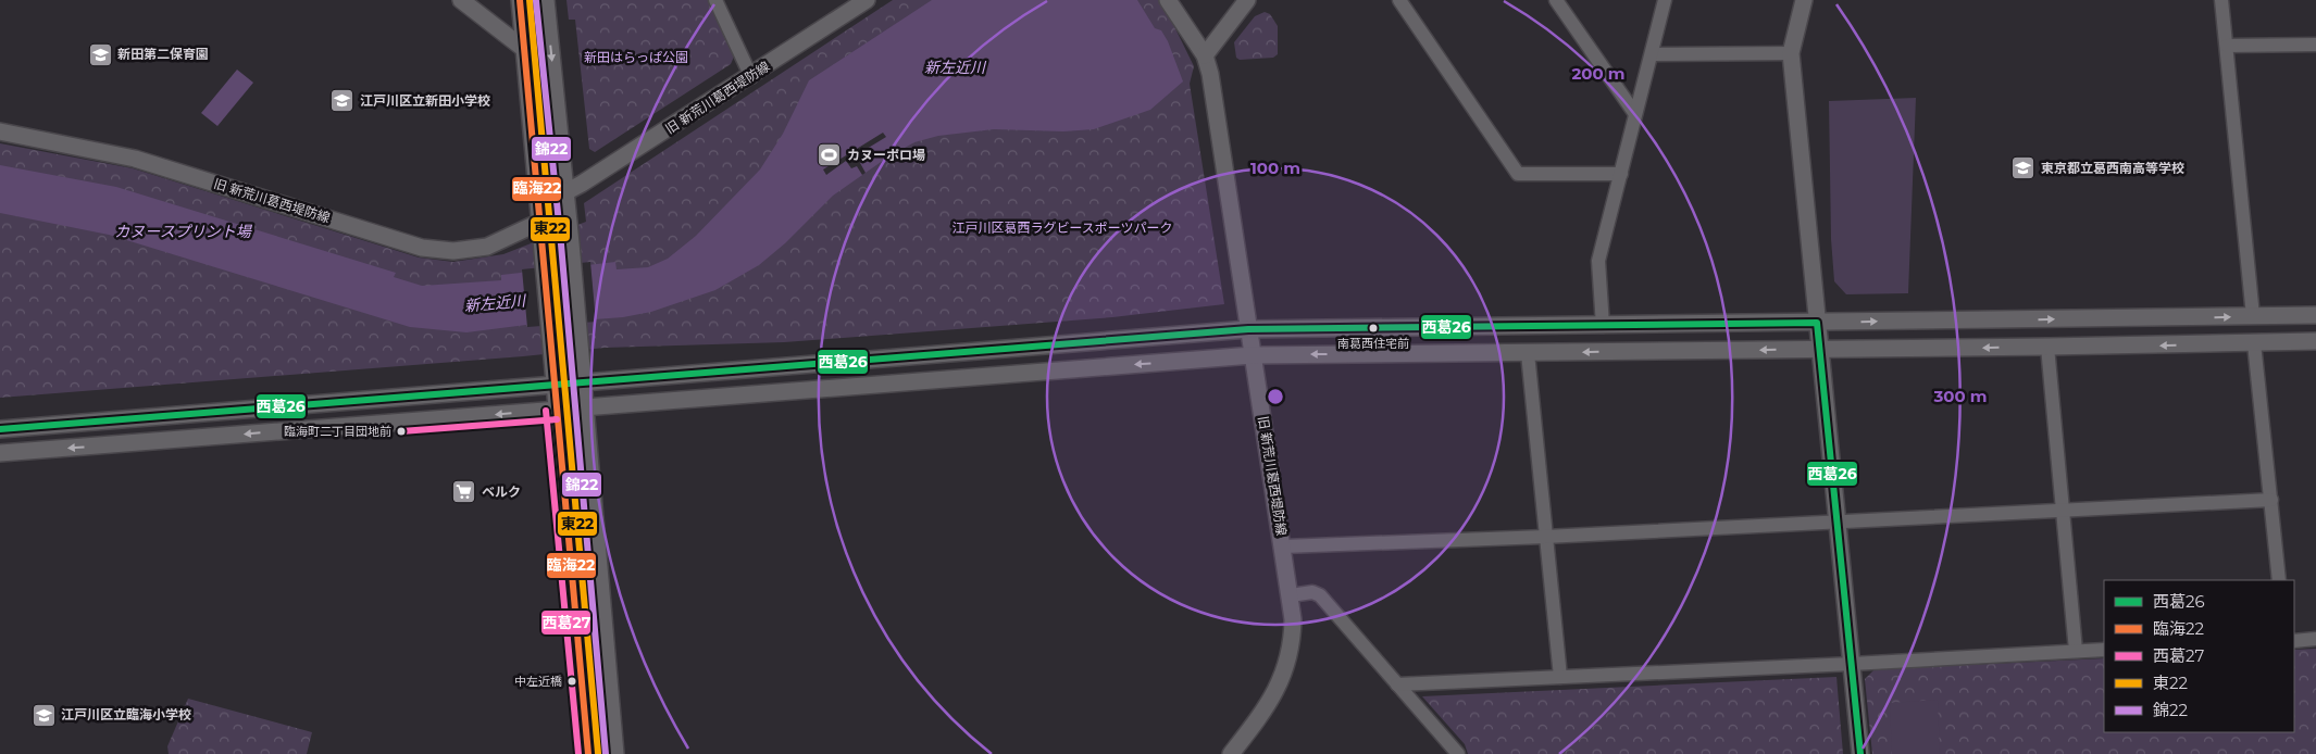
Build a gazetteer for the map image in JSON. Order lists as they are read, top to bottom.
{
  "streets": {
    "street": ["旧 新荒川葛西堤防線"]
  },
  "water": ["新左近川", "カヌースプリント場"],
  "parks": ["新田はらっぱ公園", "江戸川区葛西ラグビースポーツパーク"],
  "places": {
    "school or university": [
      "新田第二保育園",
      "江戸川区立新田小学校",
      "東京都立葛西南高等学校",
      "江戸川区立臨海小学校"
    ],
    "sports": ["カヌーポロ場"],
    "other": ["南葛西住宅前", "臨海町二丁目団地前", "中左近橋"],
    "supermarket": ["ベルク"]
  },
  "lines": [
    "transit line 臨海22",
    "transit line 東22",
    "transit line 錦22",
    "transit line 西葛26",
    "transit line 西葛27"
  ],
  "legend": [
    "西葛26",
    "臨海22",
    "西葛27",
    "東22",
    "錦22"
  ],
  "rings": ["200 m", "100 m", "300 m"]
}
